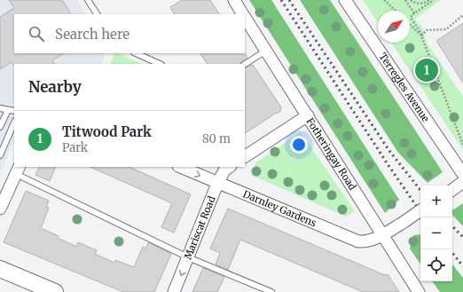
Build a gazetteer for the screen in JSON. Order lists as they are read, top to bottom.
{
  "streets": {
    "street": [
      "Terregles Avenue",
      "Fotheringay Road",
      "Darnley Gardens",
      "Mariscat Road"
    ]
  },
  "crossings": [
    ["Fotheringay Road", "Darnley Gardens"],
    ["Darnley Gardens", "Mariscat Road"]
  ],
  "north": "top right",
  "page": {
    "search": "Search here",
    "pins": "1",
    "heading": "Nearby",
    "list": [
      {
        "mark": "1",
        "name": "Titwood Park",
        "note": "Park",
        "value": "80 m"
      }
    ],
    "map_buttons": ["+", "−"]
  }
}
